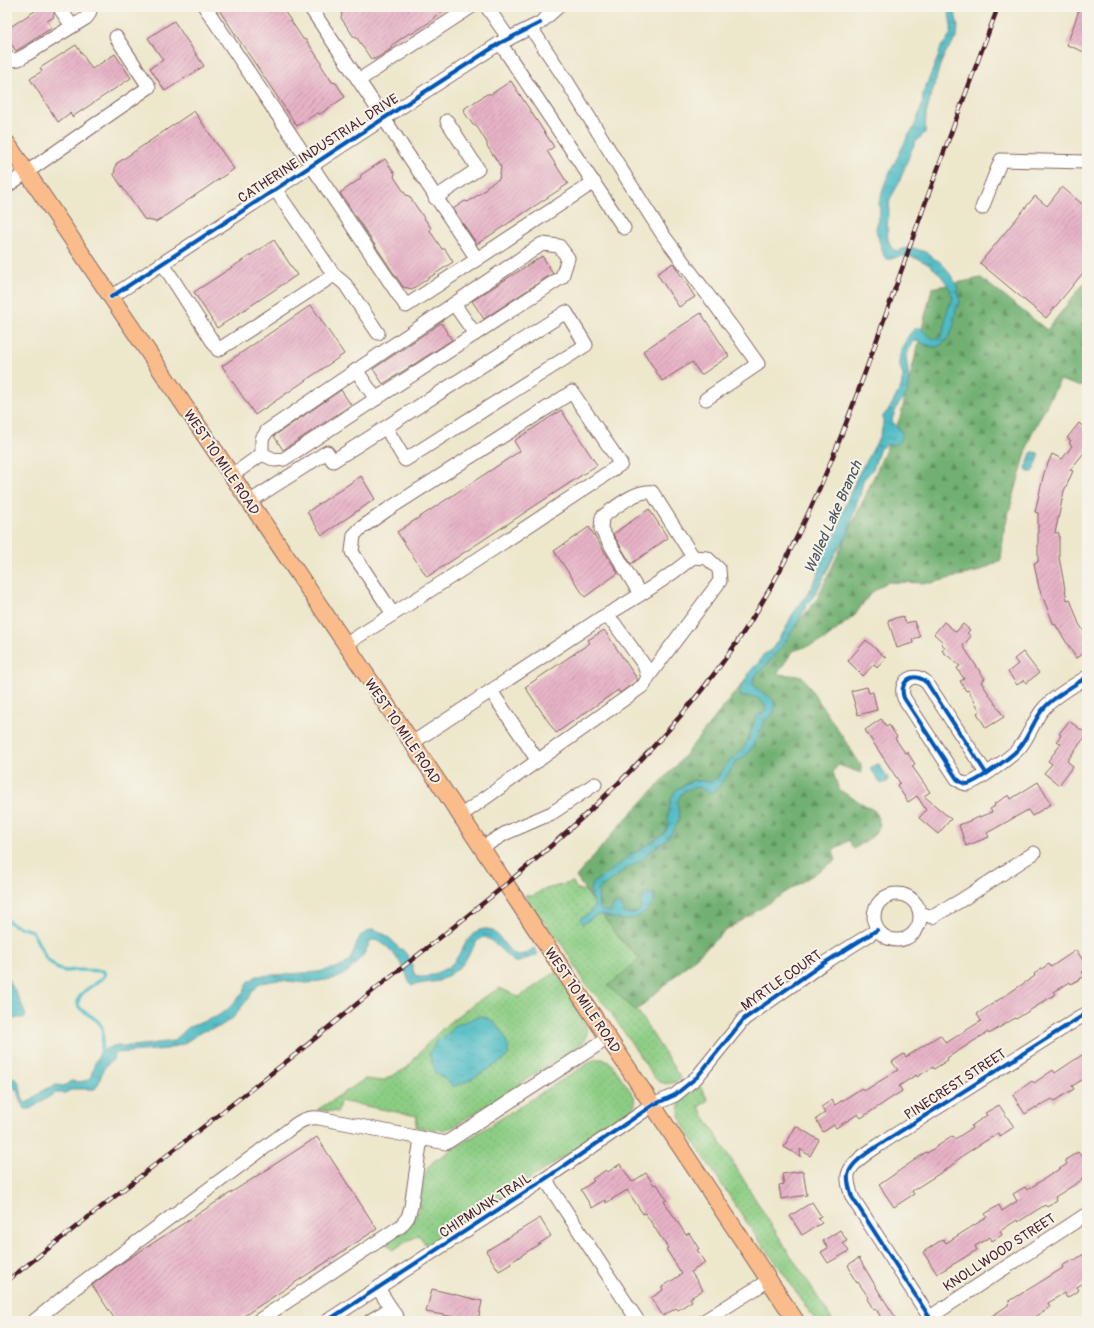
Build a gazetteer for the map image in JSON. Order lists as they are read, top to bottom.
{
  "streets": {
    "main road": ["WEST 10 MILE ROAD"],
    "street": [
      "CATHERINE INDUSTRIAL DRIVE",
      "MYRTLE COURT",
      "PINECREST STREET",
      "CHIPMUNK TRAIL",
      "KNOLLWOOD STREET"
    ]
  },
  "crossings": [
    ["CATHERINE INDUSTRIAL DRIVE", "WEST 10 MILE ROAD"],
    ["WEST 10 MILE ROAD", "MYRTLE COURT"],
    ["WEST 10 MILE ROAD", "CHIPMUNK TRAIL"],
    ["MYRTLE COURT", "CHIPMUNK TRAIL"],
    ["PINECREST STREET", "KNOLLWOOD STREET"]
  ],
  "water": ["Walled Lake Branch"]
}
